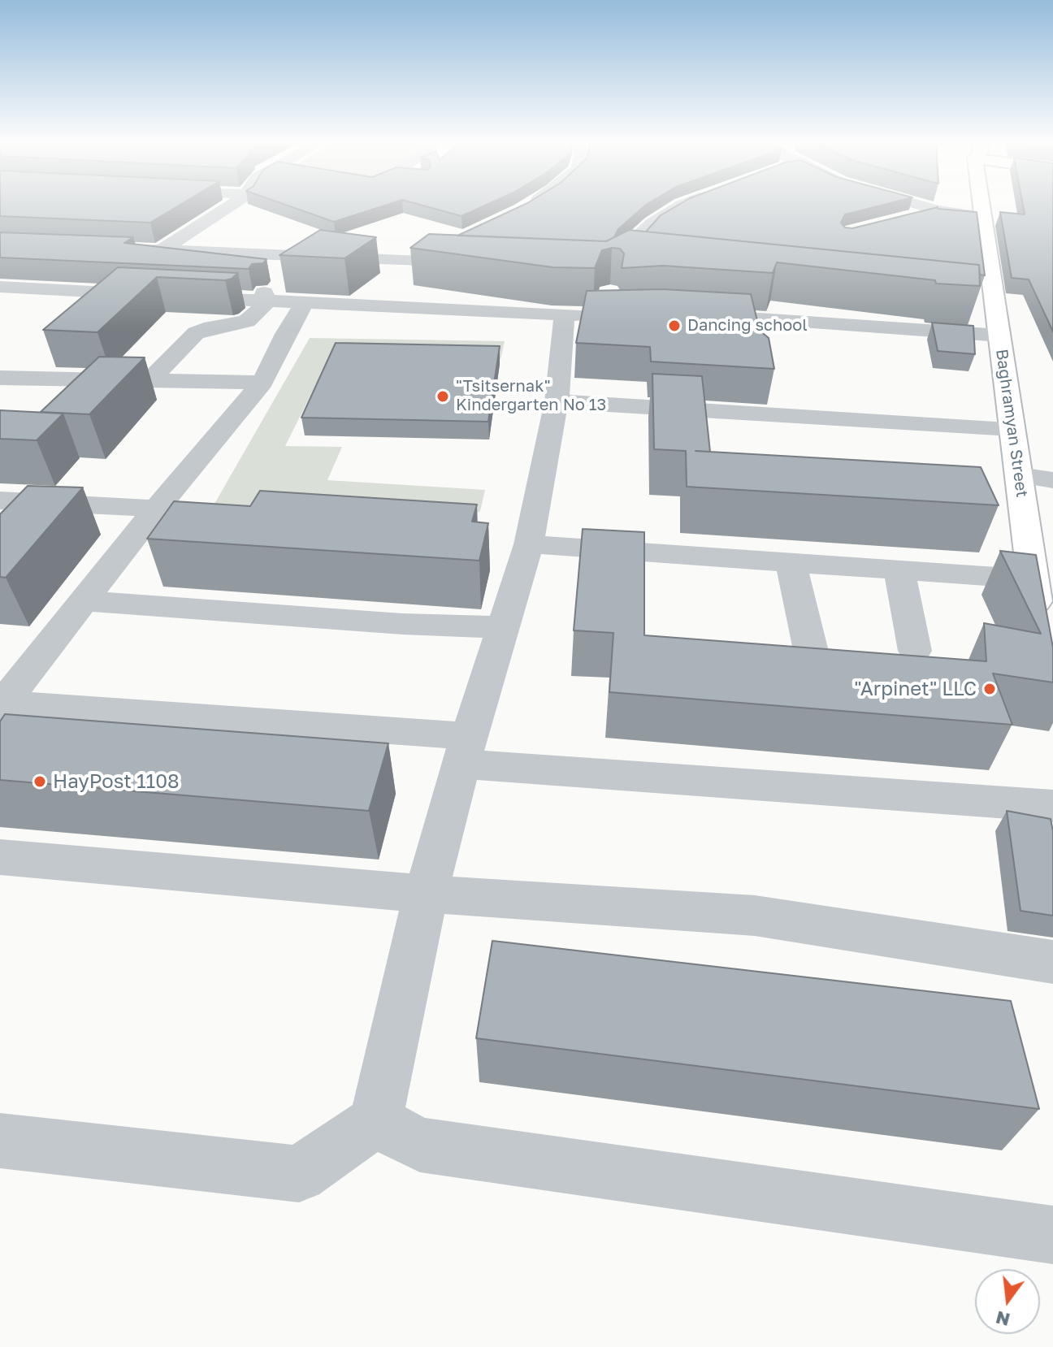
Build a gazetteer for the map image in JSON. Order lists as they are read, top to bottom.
{
  "streets": {
    "main road": ["Baghramyan Street"]
  },
  "places": [
    "Dancing school",
    "\"Tsitsernak\" Kindergarten No 13",
    "\"Arpinet\" LLC",
    "HayPost 1108"
  ],
  "north": "bottom"
}
